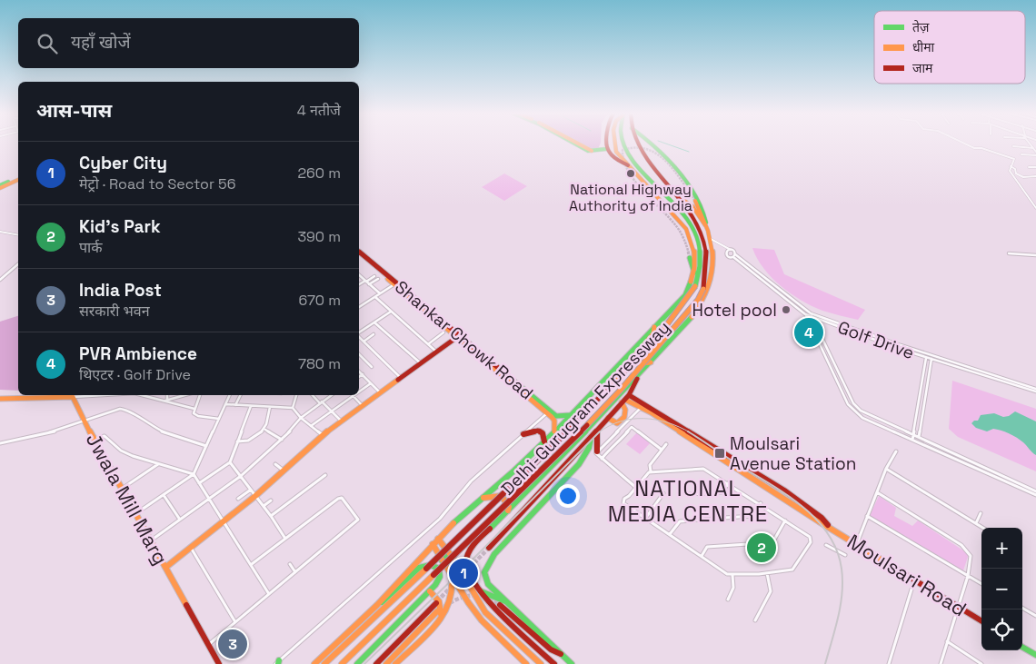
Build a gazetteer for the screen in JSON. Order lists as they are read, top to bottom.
{
  "streets": {
    "main road": [
      "Shankar Chowk Road",
      "Delhi-Gurugram Expressway",
      "Jwala Mill Marg",
      "Moulsari Road"
    ],
    "street": ["Golf Drive"]
  },
  "districts": ["NATIONAL MEDIA CENTRE"],
  "places": {
    "other": ["National Highway Authority of India", "Hotel pool"],
    "transit": ["Moulsari Avenue Station"]
  },
  "legend": ["तेज़", "धीमा", "जाम"],
  "page": {
    "search": "यहाँ खोजें",
    "heading": ["आस-पास", "4 नतीजे"],
    "list": [
      {
        "mark": "1",
        "name": "Cyber City",
        "note": "मेट्रो · Road to Sector 56",
        "value": "260 m"
      },
      {
        "mark": "2",
        "name": "Kid's Park",
        "note": "पार्क",
        "value": "390 m"
      },
      {
        "mark": "3",
        "name": "India Post",
        "note": "सरकारी भवन",
        "value": "670 m"
      },
      {
        "mark": "4",
        "name": "PVR Ambience",
        "note": "थिएटर · Golf Drive",
        "value": "780 m"
      }
    ],
    "pins": [
      "4",
      "2",
      "1",
      "3"
    ],
    "map_buttons": ["+", "−"]
  }
}
